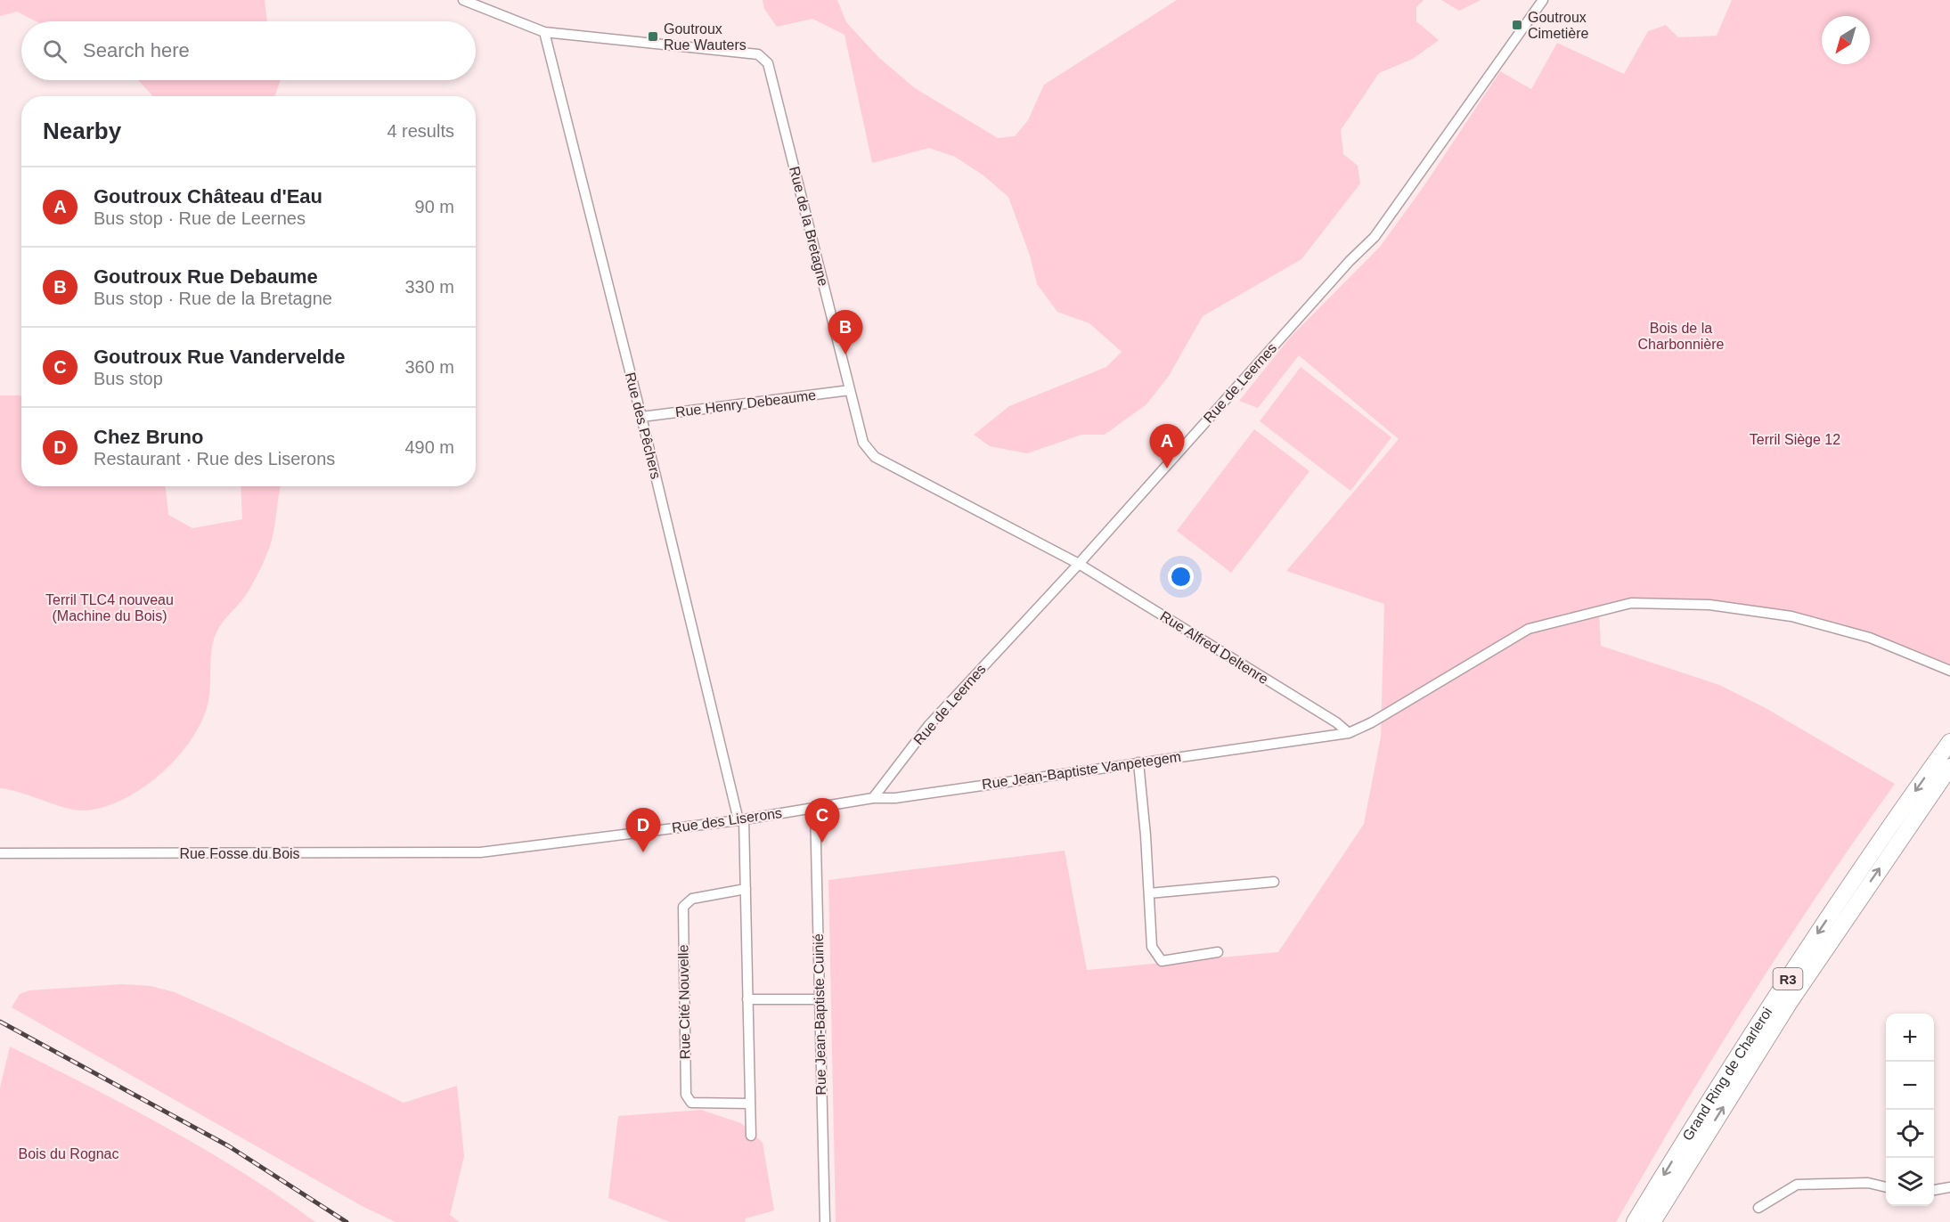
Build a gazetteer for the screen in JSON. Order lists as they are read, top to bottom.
{
  "streets": {
    "highway": ["R3", "Grand Ring de Charleroi"],
    "street": [
      "Rue de la Bretagne",
      "Rue de Leernes",
      "Rue Henry Debeaume",
      "Rue des Pêchers",
      "Rue Alfred Deltenre",
      "Rue Jean-Baptiste Vanpetegem",
      "Rue des Liserons",
      "Rue Fosse du Bois",
      "Rue Cité Nouvelle",
      "Rue Jean-Baptiste Cuinié"
    ]
  },
  "crossings": [
    ["Rue de la Bretagne", "Rue de Leernes"],
    ["Rue de la Bretagne", "Rue Henry Debeaume"],
    ["Rue de la Bretagne", "Rue des Pêchers"],
    ["Rue de la Bretagne", "Rue Alfred Deltenre"],
    ["Rue de Leernes", "Rue Alfred Deltenre"],
    ["Rue de Leernes", "Rue Jean-Baptiste Vanpetegem"],
    ["Rue Henry Debeaume", "Rue des Pêchers"],
    ["Rue des Pêchers", "Rue des Liserons"],
    ["Rue Alfred Deltenre", "Rue Jean-Baptiste Vanpetegem"],
    ["Rue Jean-Baptiste Vanpetegem", "Rue des Liserons"],
    ["Rue Jean-Baptiste Vanpetegem", "Rue Jean-Baptiste Cuinié"],
    ["Rue des Liserons", "Rue Fosse du Bois"],
    ["Rue des Liserons", "Rue Jean-Baptiste Cuinié"]
  ],
  "parks": [
    "Bois de la Charbonnière",
    "Terril Siège 12",
    "Terril TLC4 nouveau (Machine du Bois)",
    "Bois du Rognac"
  ],
  "places": {
    "transit": ["Goutroux Cimetière", "Goutroux Rue Wauters"]
  },
  "north": "bottom left",
  "page": {
    "search": "Search here",
    "heading": ["Nearby", "4 results"],
    "list": [
      {
        "mark": "A",
        "name": "Goutroux Château d'Eau",
        "note": "Bus stop · Rue de Leernes",
        "value": "90 m"
      },
      {
        "mark": "B",
        "name": "Goutroux Rue Debaume",
        "note": "Bus stop · Rue de la Bretagne",
        "value": "330 m"
      },
      {
        "mark": "C",
        "name": "Goutroux Rue Vandervelde",
        "note": "Bus stop",
        "value": "360 m"
      },
      {
        "mark": "D",
        "name": "Chez Bruno",
        "note": "Restaurant · Rue des Liserons",
        "value": "490 m"
      }
    ],
    "pins": [
      "B",
      "A",
      "C",
      "D"
    ],
    "map_buttons": ["+", "−"]
  }
}
